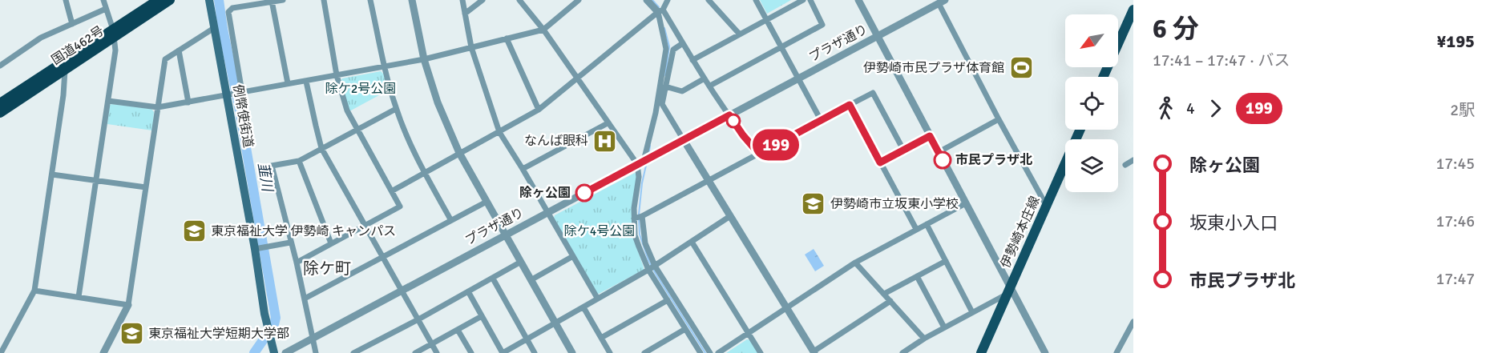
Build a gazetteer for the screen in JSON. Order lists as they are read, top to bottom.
{
  "streets": {
    "highway": ["国道462号"],
    "main road": ["例幣使街道", "伊勢崎本庄線"],
    "street": ["プラザ通り"]
  },
  "districts": ["除ケ町"],
  "water": ["韮川"],
  "parks": ["除ケ2号公園", "除ケ4号公園"],
  "places": {
    "sports": ["伊勢崎市民プラザ体育館"],
    "hospital": ["なんば眼科"],
    "other": ["市民プラザ北", "除ヶ公園"],
    "school or university": ["伊勢崎市立坂東小学校", "東京福祉大学 伊勢崎 キャンパス", "東京福祉大学短期大学部"]
  },
  "lines": ["bus line 199"],
  "north": "bottom left",
  "page": {
    "on_map": "199",
    "heading": ["6 分", "17:41 – 17:47 · バス", "¥195"],
    "legs": ["4", "199", "2駅"],
    "list": [
      {
        "name": "除ヶ公園",
        "value": "17:45"
      },
      {
        "name": "坂東小入口",
        "value": "17:46"
      },
      {
        "name": "市民プラザ北",
        "value": "17:47"
      }
    ]
  }
}
